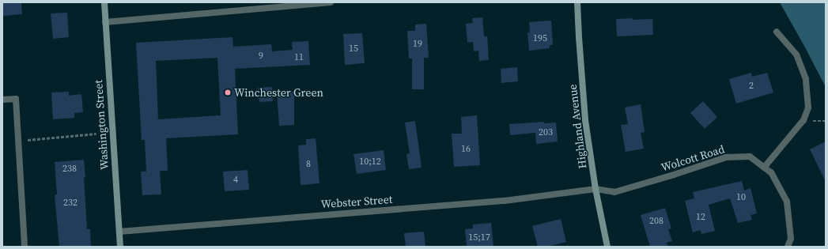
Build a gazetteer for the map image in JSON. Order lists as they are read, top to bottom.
{
  "streets": {
    "main road": ["Washington Street", "Highland Avenue"],
    "street": ["Wolcott Road", "Webster Street"]
  },
  "crossings": [
    ["Washington Street", "Webster Street"],
    ["Highland Avenue", "Wolcott Road"],
    ["Highland Avenue", "Webster Street"],
    ["Wolcott Road", "Webster Street"]
  ],
  "places": ["Winchester Green"],
  "house_numbers": [
    "195",
    "19",
    "15",
    "9",
    "11",
    "2",
    "203",
    "16",
    "10;12",
    "8",
    "238",
    "4",
    "10",
    "232",
    "12",
    "208",
    "15;17"
  ]
}
